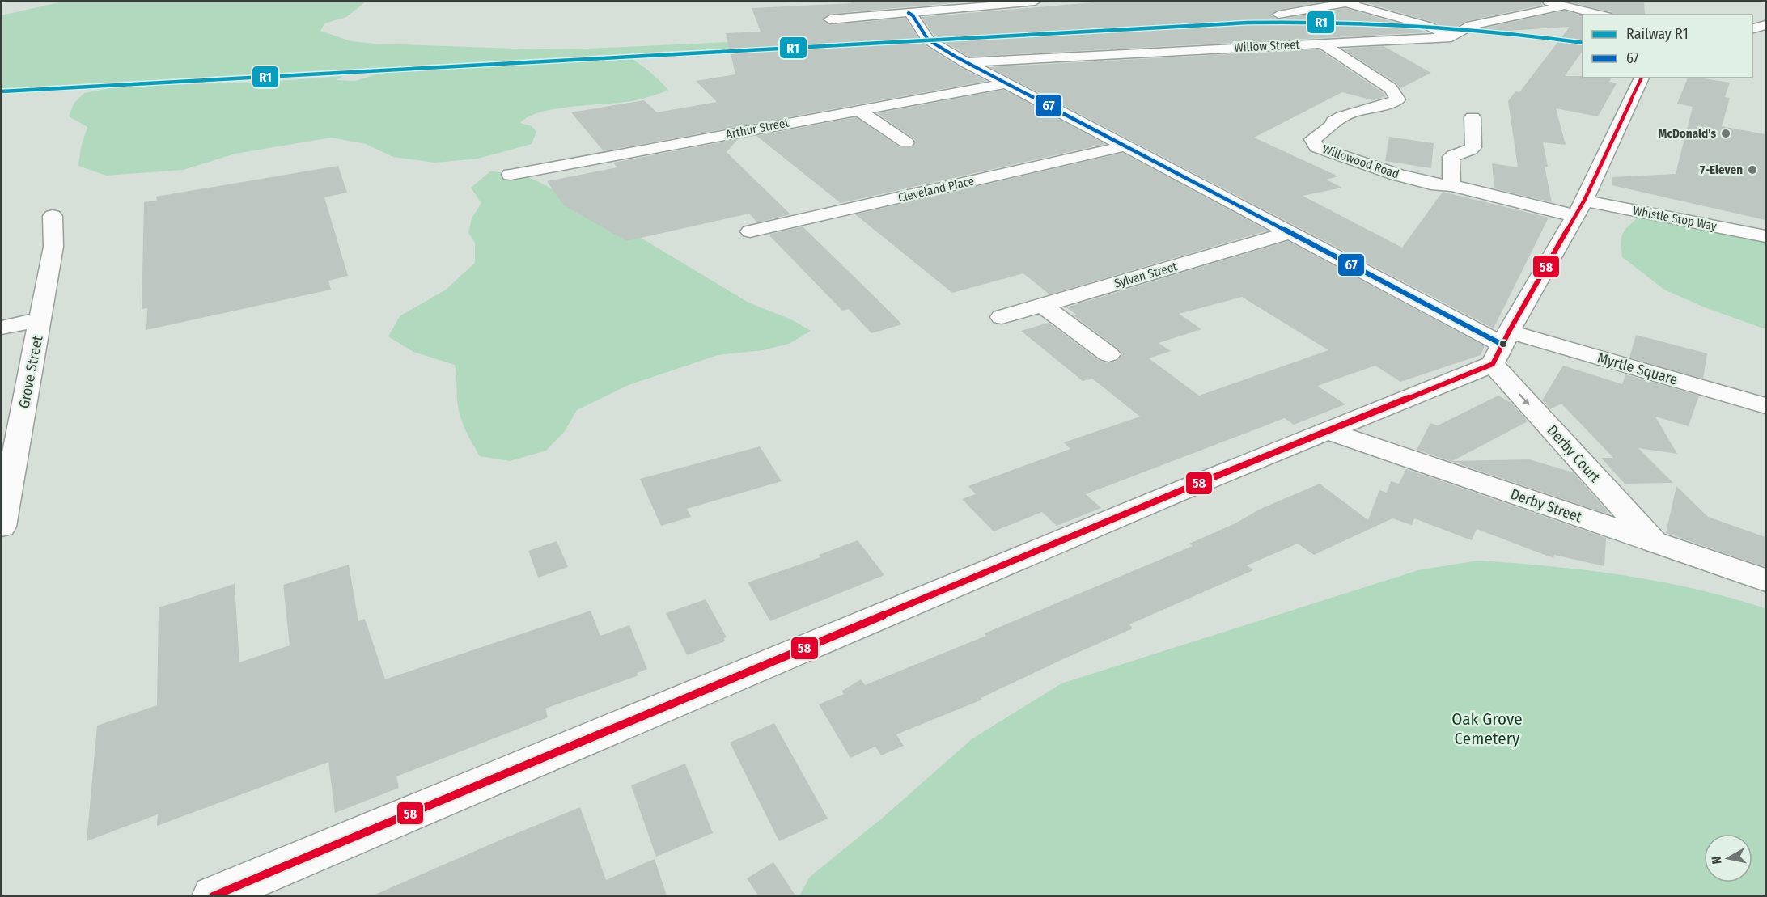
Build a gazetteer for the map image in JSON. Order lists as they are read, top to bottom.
{
  "streets": {
    "street": [
      "Willow Street",
      "Arthur Street",
      "Willowood Road",
      "Cleveland Place",
      "Whistle Stop Way",
      "Sylvan Street",
      "Myrtle Square",
      "Grove Street",
      "Derby Court",
      "Derby Street"
    ]
  },
  "crossings": [
    ["Willow Street", "Willowood Road"],
    ["Willowood Road", "Whistle Stop Way"],
    ["Myrtle Square", "Derby Court"],
    ["Derby Court", "Derby Street"]
  ],
  "one_way": ["Derby Court"],
  "parks": ["Oak Grove Cemetery"],
  "places": ["McDonald's", "7-Eleven"],
  "lines": ["transit line 67", "rail line R1", "transit line 58"],
  "legend": ["Railway R1", "67"],
  "north": "left"
}
